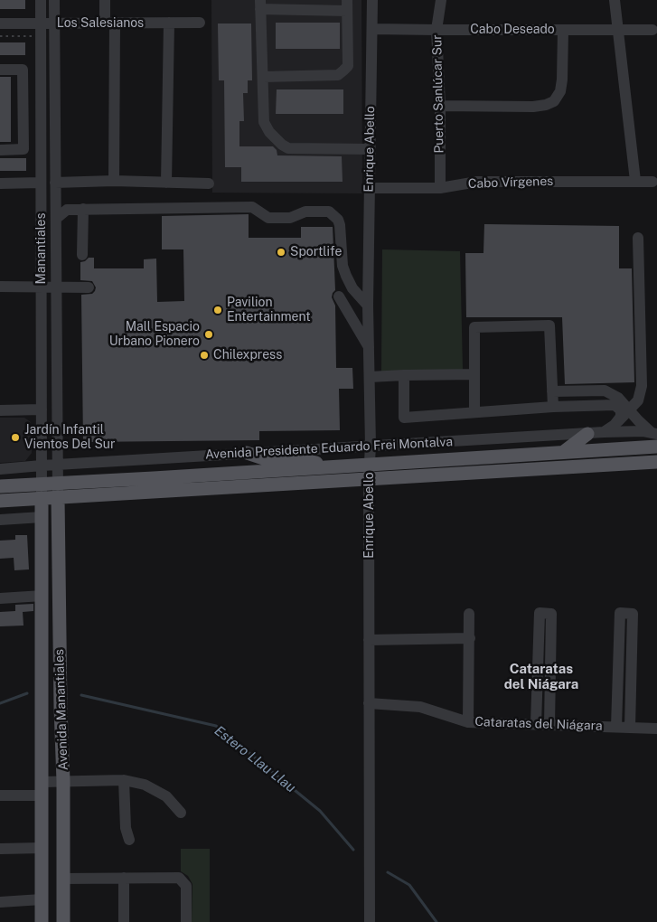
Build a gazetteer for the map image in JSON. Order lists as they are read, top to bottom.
{
  "streets": {
    "main road": ["Avenida Presidente Eduardo Frei Montalva", "Avenida Manantiales"],
    "street": [
      "Los Salesianos",
      "Cabo Deseado",
      "Puerto Sanlúcar Sur",
      "Enrique Abello",
      "Cabo Vírgenes",
      "Manantiales",
      "Cataratas del Niágara"
    ]
  },
  "crossings": [
    ["Los Salesianos", "Manantiales"],
    ["Cabo Deseado", "Puerto Sanlúcar Sur"],
    ["Cabo Deseado", "Enrique Abello"],
    ["Puerto Sanlúcar Sur", "Cabo Vírgenes"],
    ["Enrique Abello", "Cabo Vírgenes"],
    ["Enrique Abello", "Avenida Presidente Eduardo Frei Montalva"],
    ["Enrique Abello", "Cataratas del Niágara"],
    ["Manantiales", "Avenida Presidente Eduardo Frei Montalva"],
    ["Manantiales", "Avenida Manantiales"],
    ["Avenida Presidente Eduardo Frei Montalva", "Avenida Manantiales"]
  ],
  "districts": ["Cataratas del Niágara"],
  "water": ["Estero Llau Llau"],
  "places": [
    "Sportlife",
    "Pavilion Entertainment",
    "Mall Espacio Urbano Pionero",
    "Chilexpress",
    "Jardín Infantil Vientos Del Sur"
  ]
}
